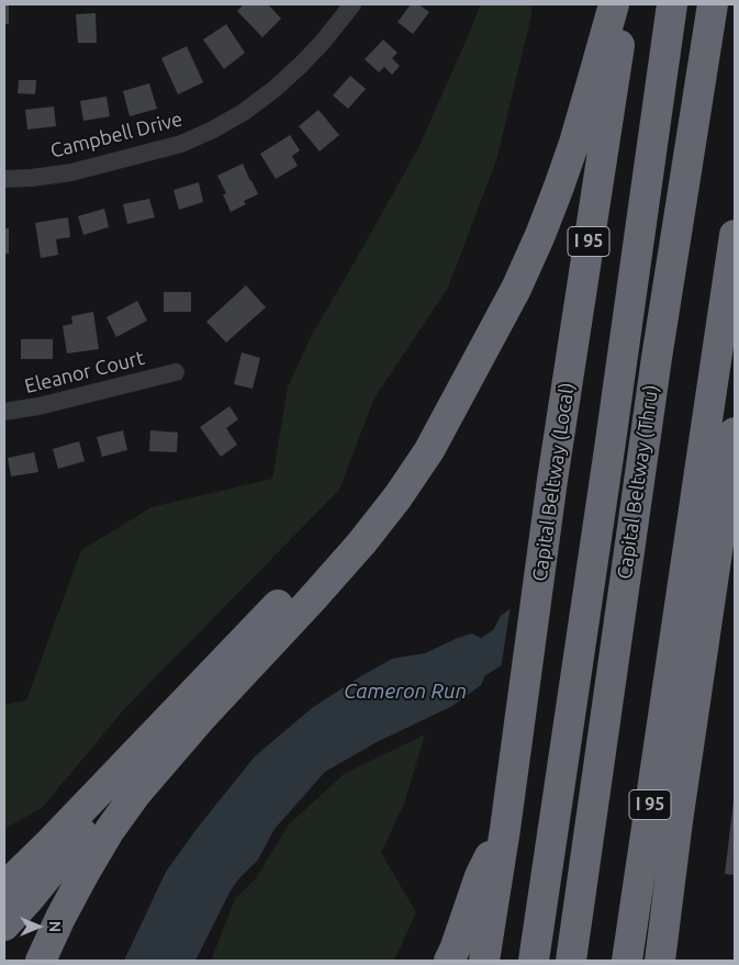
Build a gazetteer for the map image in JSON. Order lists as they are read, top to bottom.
{
  "streets": {
    "highway": ["I 95", "Capital Beltway (Local)", "Capital Beltway (Thru)"],
    "street": ["Campbell Drive", "Eleanor Court"]
  },
  "water": ["Cameron Run"],
  "north": "right"
}
